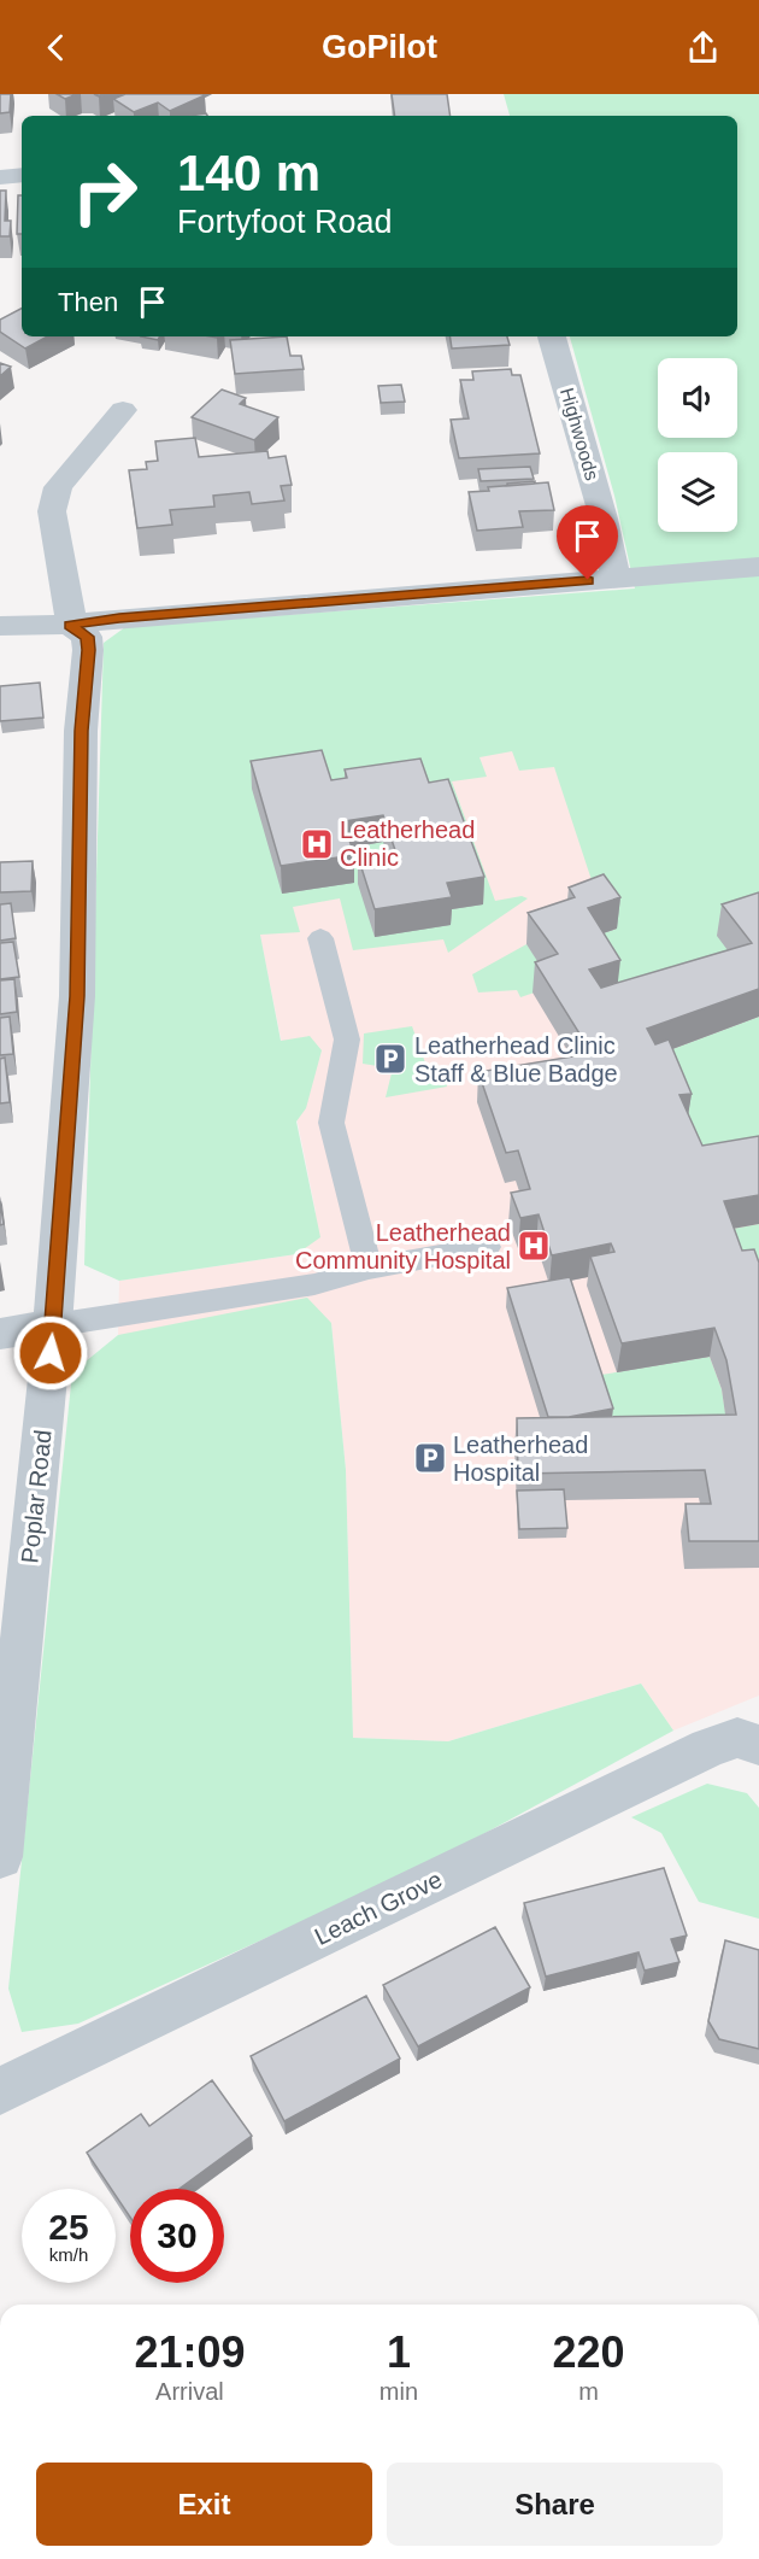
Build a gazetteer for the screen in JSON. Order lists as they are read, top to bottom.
{
  "streets": {
    "street": ["Highwoods", "Poplar Road", "Leach Grove"]
  },
  "places": {
    "hospital": ["Leatherhead Clinic", "Leatherhead Community Hospital"],
    "parking": ["Leatherhead Clinic Staff & Blue Badge", "Leatherhead Hospital"]
  },
  "page": {
    "header": "GoPilot",
    "turn": ["140 m", "Fortyfoot Road"],
    "then": "Then",
    "speed": "25 km/h",
    "limit": "30",
    "eta": [
      "21:09",
      "Arrival",
      "1",
      "min",
      "220",
      "m"
    ],
    "buttons": ["Exit", "Share"]
  }
}
